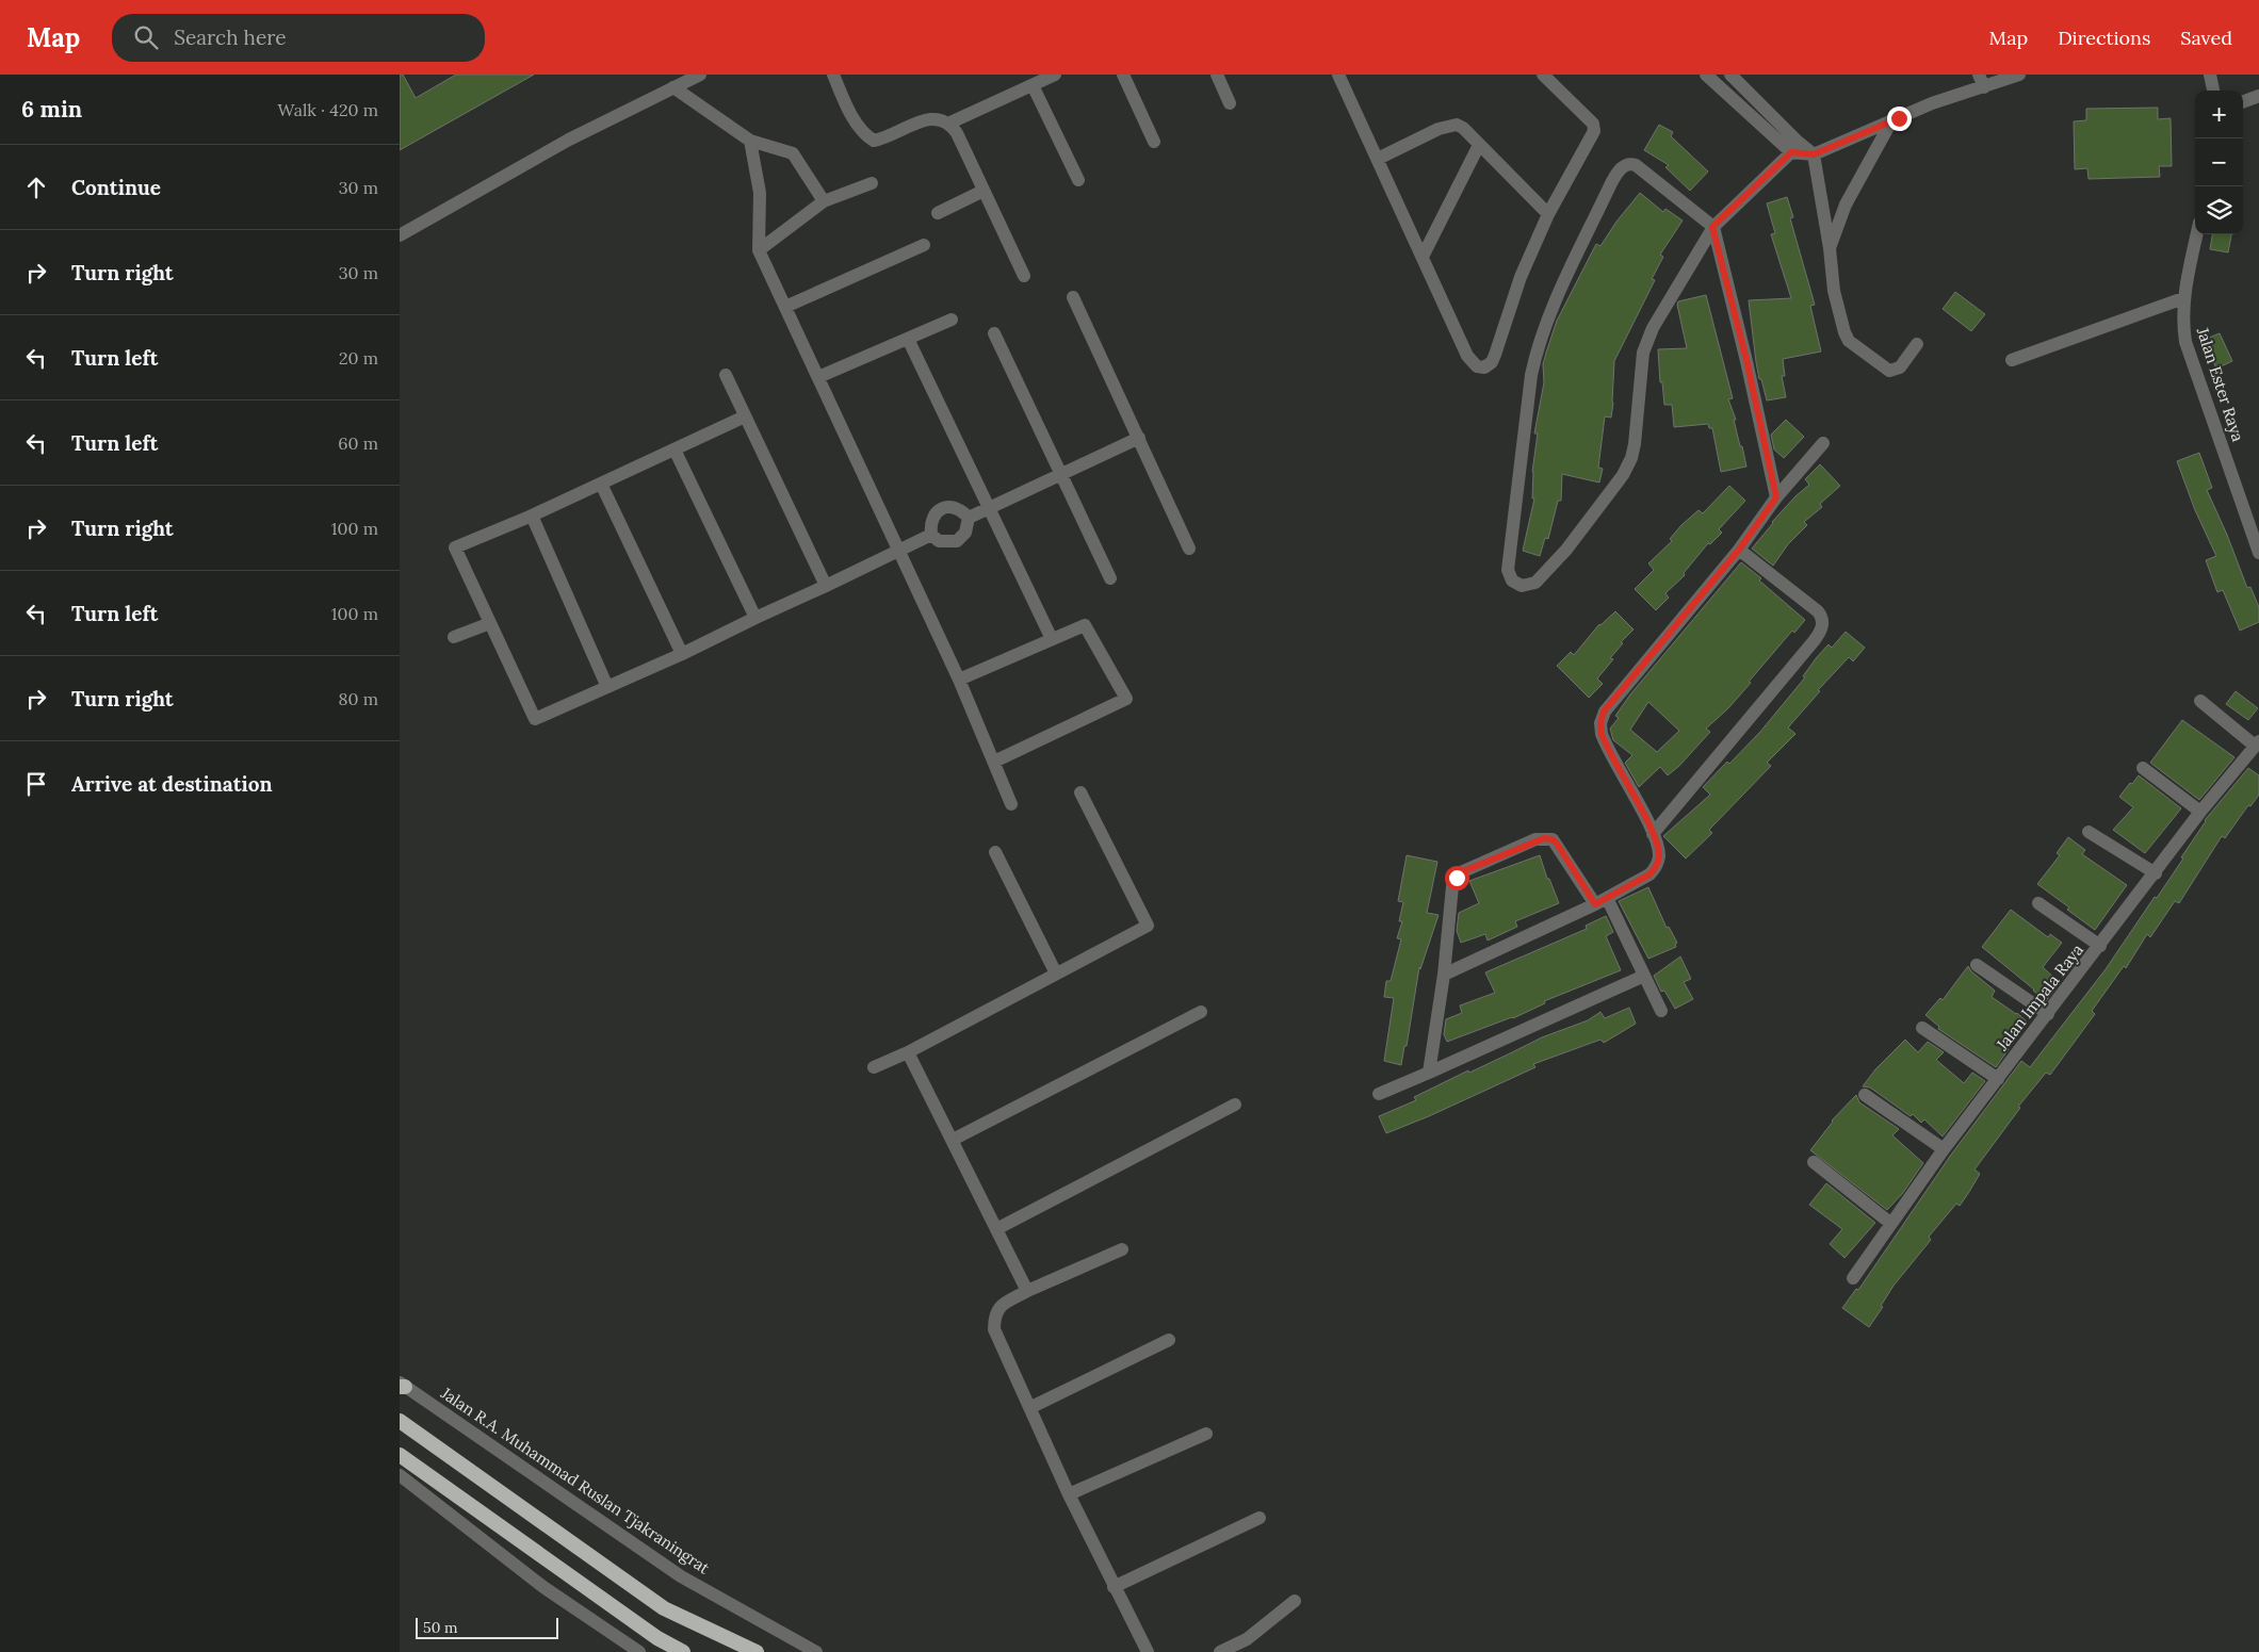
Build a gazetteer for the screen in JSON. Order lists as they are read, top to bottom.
{
  "streets": {
    "street": ["Jalan Ester Raya", "Jalan Impala Raya", "Jalan R.A. Muhammad Ruslan Tjakraningrat"]
  },
  "scale_bar": "50 m",
  "page": {
    "header": "Map",
    "search": "Search here",
    "nav": ["Map", "Directions", "Saved"],
    "heading": ["6 min", "Walk · 420 m"],
    "map_buttons": ["+", "−"],
    "list": [
      ["Continue", "30 m"],
      ["Turn right", "30 m"],
      ["Turn left", "20 m"],
      ["Turn left", "60 m"],
      ["Turn right", "100 m"],
      ["Turn left", "100 m"],
      ["Turn right", "80 m"],
      "Arrive at destination"
    ],
    "scale": "50 m"
  }
}
